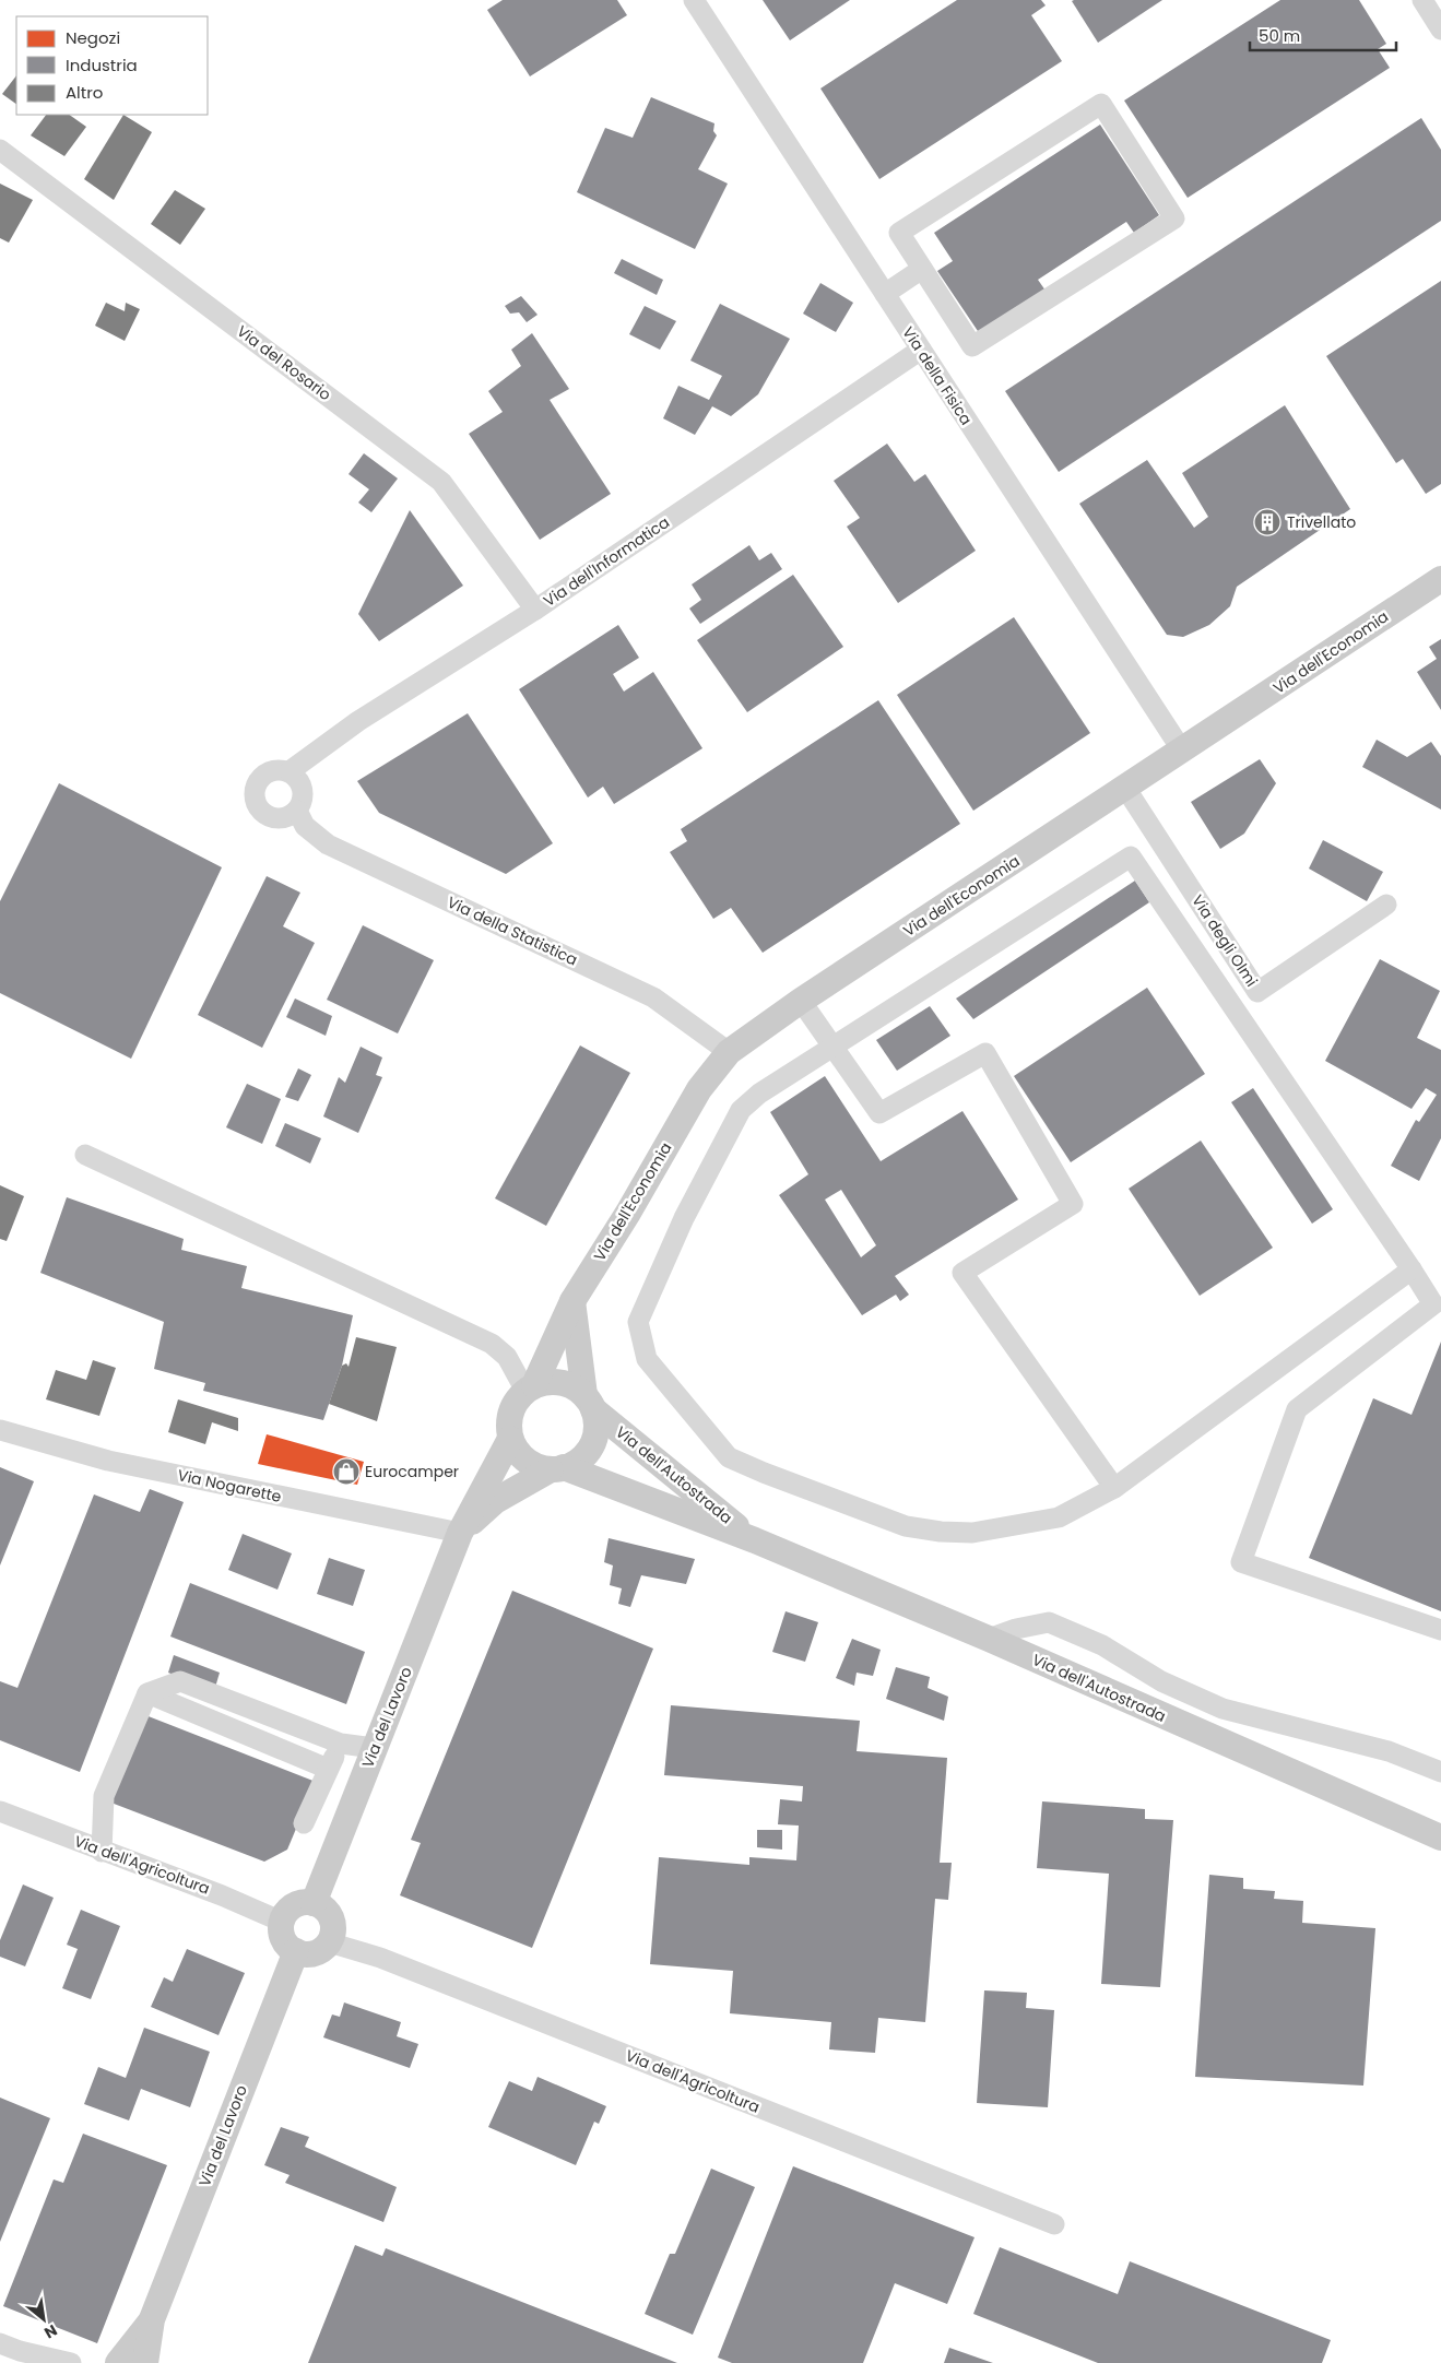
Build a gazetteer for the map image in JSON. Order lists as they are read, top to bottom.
{
  "streets": {
    "main road": ["Via dell'Economia", "Via dell'Autostrada", "Via del Lavoro"],
    "street": [
      "Via del Rosario",
      "Via della Fisica",
      "Via dell'Informatica",
      "Via della Statistica",
      "Via degli Olmi",
      "Via Nogarette",
      "Via dell'Agricoltura"
    ]
  },
  "crossings": [
    ["Via del Rosario", "Via dell'Informatica"],
    ["Via della Fisica", "Via dell'Informatica"],
    ["Via della Fisica", "Via dell'Economia"],
    ["Via dell'Informatica", "Via della Statistica"],
    ["Via dell'Economia", "Via della Statistica"],
    ["Via dell'Economia", "Via degli Olmi"],
    ["Via dell'Economia", "Via dell'Autostrada"],
    ["Via dell'Economia", "Via del Lavoro"],
    ["Via dell'Autostrada", "Via del Lavoro"],
    ["Via Nogarette", "Via del Lavoro"],
    ["Via del Lavoro", "Via dell'Agricoltura"]
  ],
  "places": {
    "building": ["Trivellato"],
    "shop": ["Eurocamper"]
  },
  "legend": ["Negozi", "Industria", "Altro"],
  "scale_bar": "50 m",
  "north": "bottom right"
}
